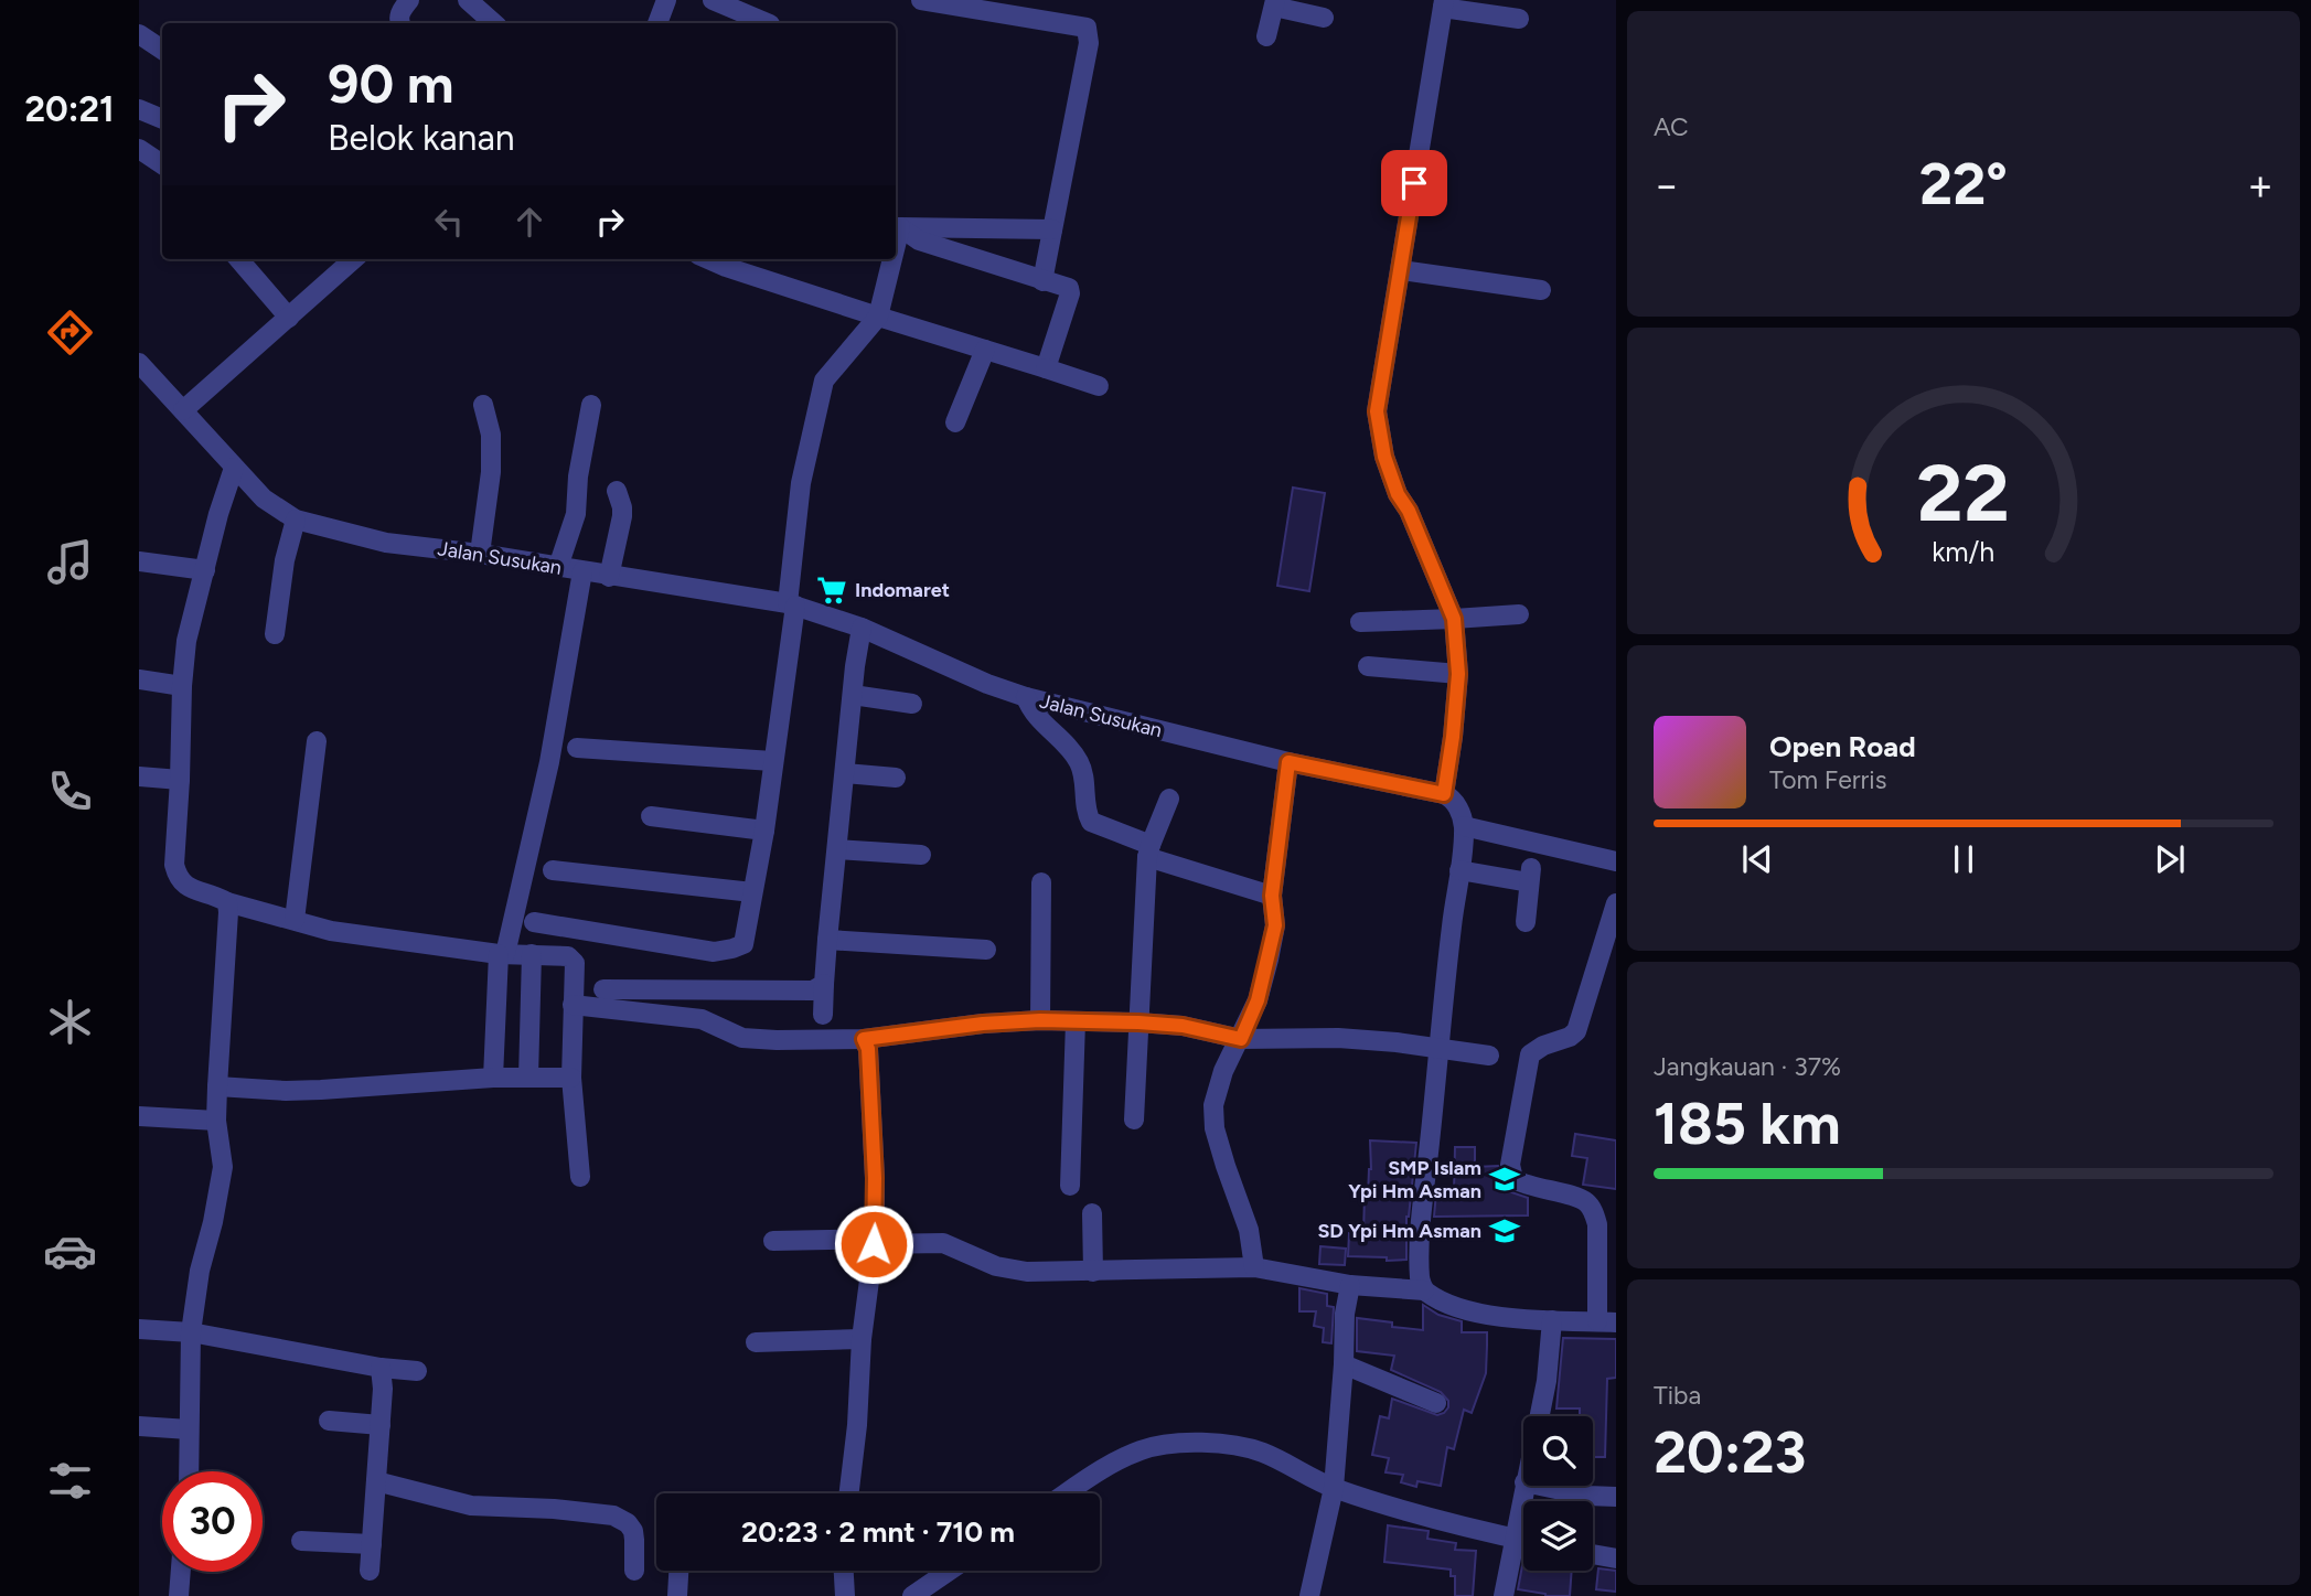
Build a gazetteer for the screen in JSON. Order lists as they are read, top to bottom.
{
  "streets": {
    "street": ["Jalan Susukan"]
  },
  "places": {
    "supermarket": ["Indomaret"],
    "school or university": ["SMP Islam Ypi Hm Asman", "SD Ypi Hm Asman"]
  },
  "page": {
    "tabs": "20:21",
    "tile": [
      "AC",
      ["Jangkauan · 37%", "185 km"],
      ["Tiba", "20:23"]
    ],
    "turn": ["90 m", "Belok kanan"],
    "heat": ["−", "22°", "+"],
    "song": ["Open Road", "Tom Ferris"],
    "limit": "30",
    "trip": "20:23 · 2 mnt · 710 m",
    "gauge": ["22", "km/h"]
  }
}
